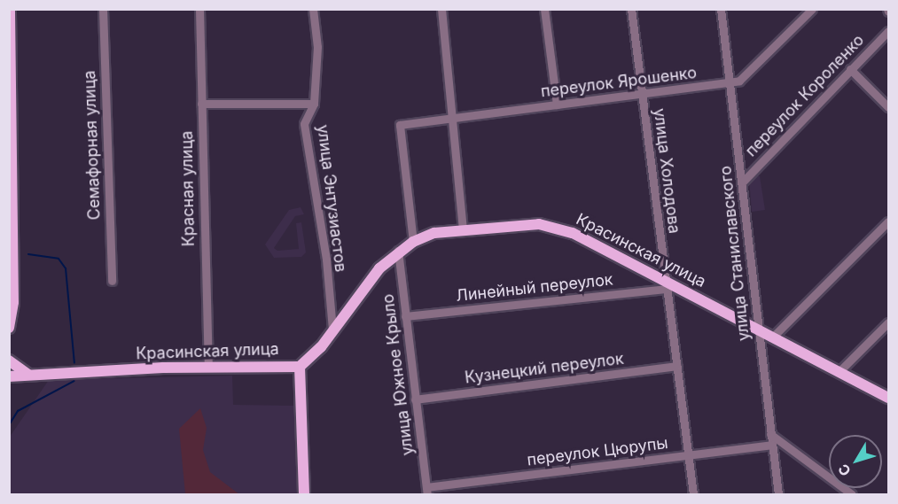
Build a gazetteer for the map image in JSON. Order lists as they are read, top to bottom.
{
  "streets": {
    "main road": ["Красинская улица"],
    "street": [
      "переулок Ярошенко",
      "переулок Короленко",
      "Семафорная улица",
      "улица Холодова",
      "Красная улица",
      "улица Энтузиастов",
      "улица Станиславского",
      "Линейный переулок",
      "Кузнецкий переулок",
      "улица Южное Крыло",
      "переулок Цюрупы"
    ]
  },
  "crossings": [
    ["переулок Ярошенко", "улица Холодова"],
    ["переулок Ярошенко", "Красинская улица"],
    ["переулок Ярошенко", "улица Станиславского"],
    ["переулок Короленко", "улица Станиславского"],
    ["улица Холодова", "Красинская улица"],
    ["улица Холодова", "Линейный переулок"],
    ["улица Холодова", "Кузнецкий переулок"],
    ["улица Холодова", "переулок Цюрупы"],
    ["Красная улица", "Красинская улица"],
    ["улица Энтузиастов", "Красинская улица"],
    ["Красинская улица", "улица Станиславского"],
    ["Красинская улица", "Линейный переулок"],
    ["Красинская улица", "улица Южное Крыло"],
    ["улица Станиславского", "переулок Цюрупы"],
    ["Линейный переулок", "улица Южное Крыло"],
    ["Кузнецкий переулок", "улица Южное Крыло"],
    ["улица Южное Крыло", "переулок Цюрупы"]
  ],
  "north": "bottom left"
}
